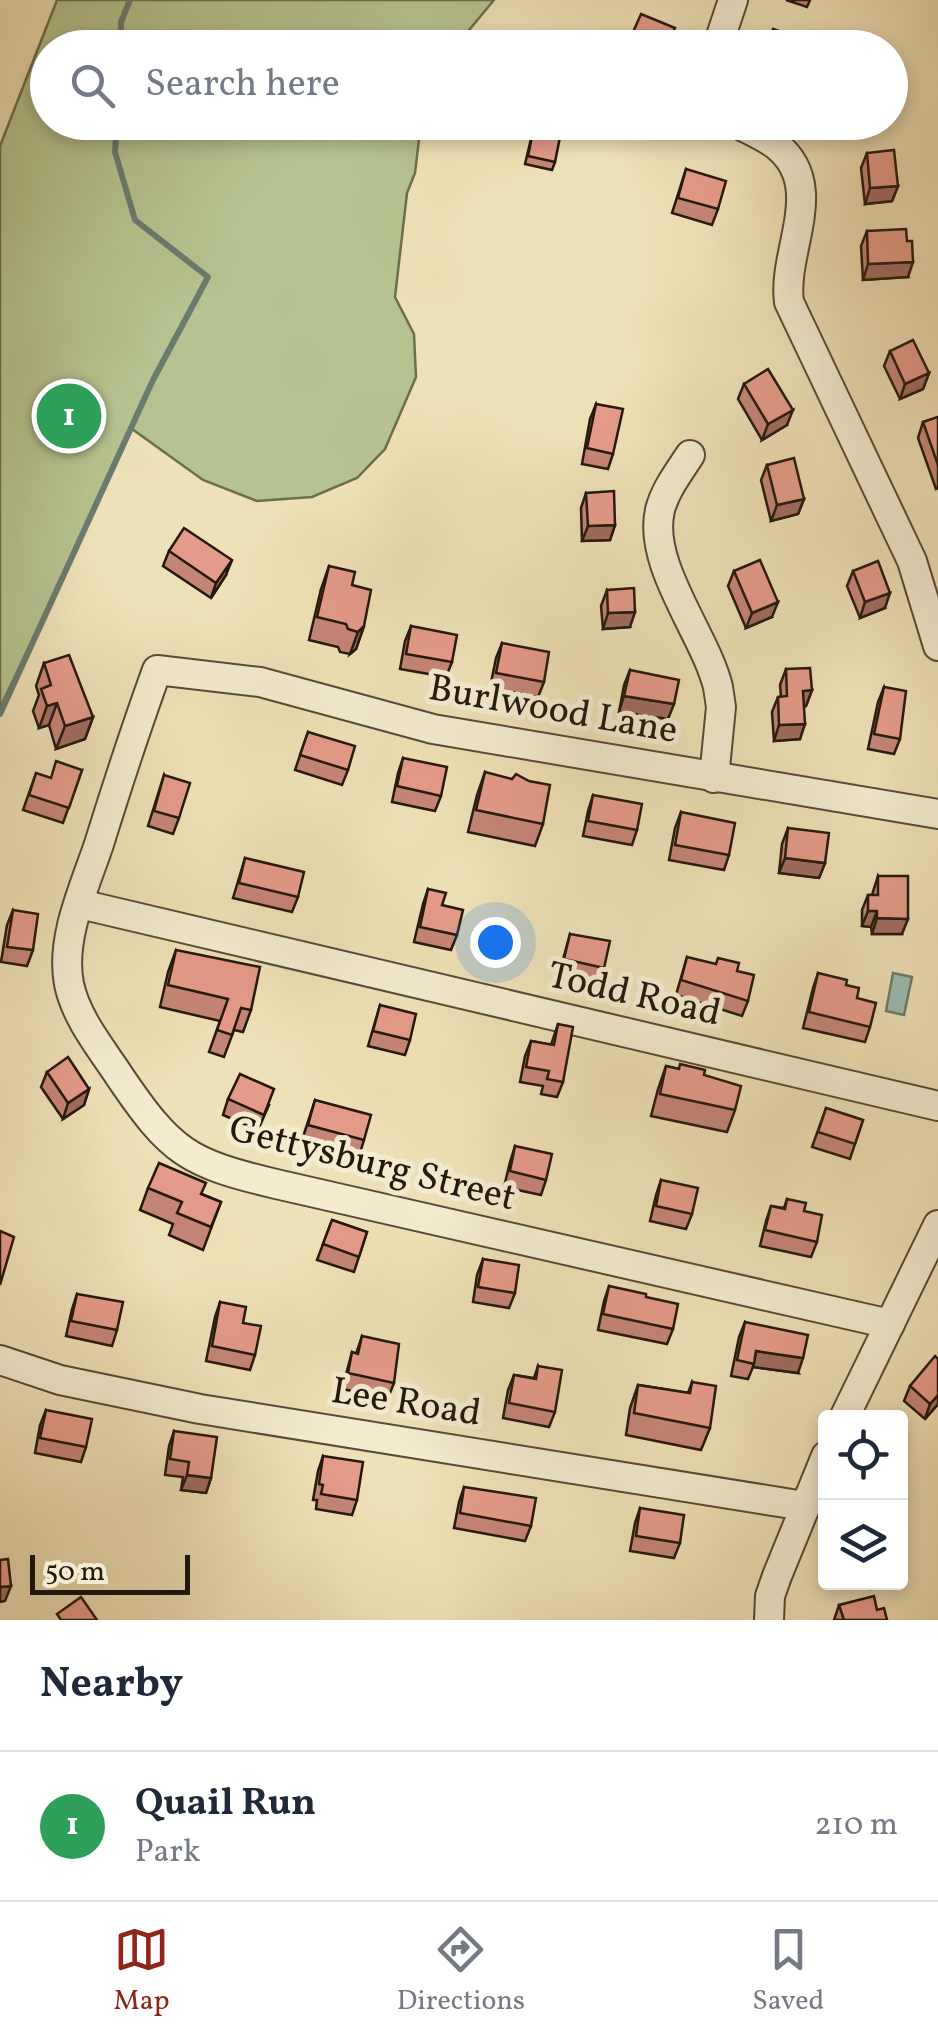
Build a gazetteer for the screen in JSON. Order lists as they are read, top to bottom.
{
  "streets": {
    "street": [
      "Burlwood Lane",
      "Todd Road",
      "Gettysburg Street",
      "Lee Road"
    ]
  },
  "crossings": [
    ["Burlwood Lane", "Gettysburg Street"],
    ["Todd Road", "Gettysburg Street"]
  ],
  "scale_bar": "50 m",
  "page": {
    "search": "Search here",
    "pins": "1",
    "scale": "50 m",
    "heading": "Nearby",
    "list": [
      {
        "mark": "1",
        "name": "Quail Run",
        "note": "Park",
        "value": "210 m"
      }
    ],
    "nav": ["Map", "Directions", "Saved"]
  }
}
